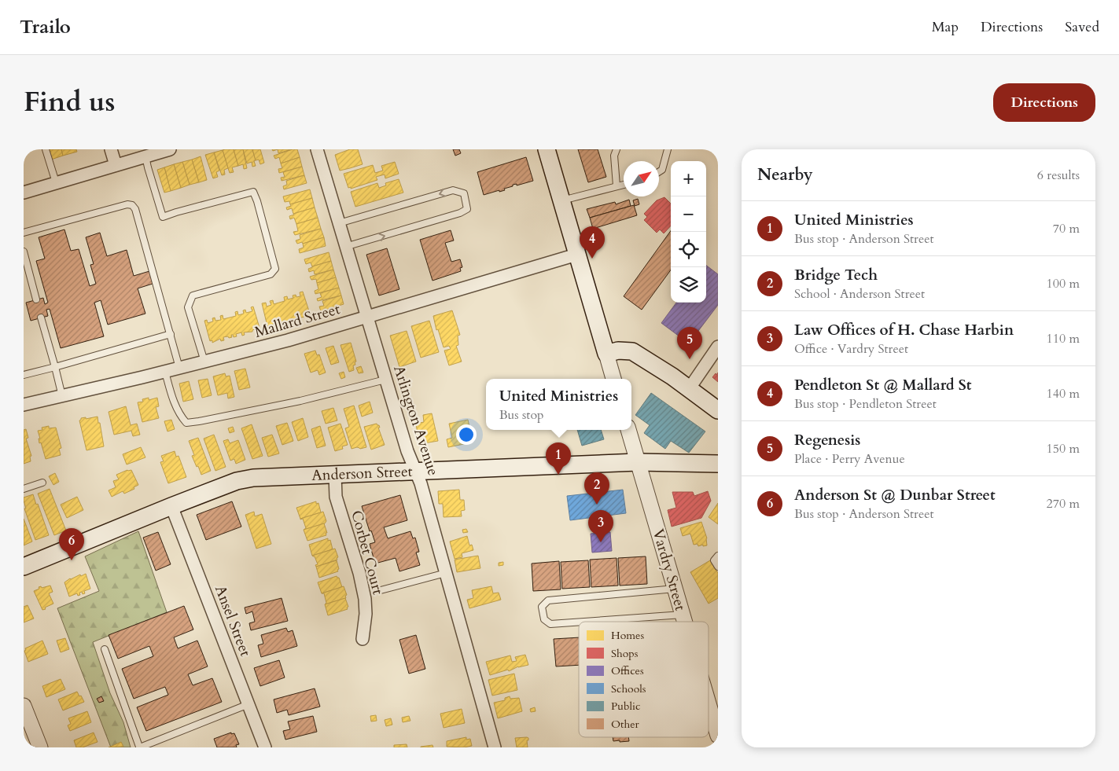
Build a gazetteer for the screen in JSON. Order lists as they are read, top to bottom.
{
  "streets": {
    "main road": ["Anderson Street"],
    "street": [
      "Mallard Street",
      "Arlington Avenue",
      "Corbet Court",
      "Vardry Street",
      "Ansel Street"
    ]
  },
  "crossings": [
    ["Mallard Street", "Arlington Avenue"],
    ["Arlington Avenue", "Anderson Street"],
    ["Anderson Street", "Corbet Court"],
    ["Anderson Street", "Vardry Street"],
    ["Anderson Street", "Ansel Street"]
  ],
  "legend": [
    "Homes",
    "Shops",
    "Offices",
    "Schools",
    "Public",
    "Other"
  ],
  "north": "top right",
  "page": {
    "header": "Trailo",
    "nav": ["Map", "Directions", "Saved"],
    "title": "Find us",
    "buttons": "Directions",
    "heading": ["Nearby", "6 results"],
    "map_buttons": ["+", "−"],
    "list": [
      {
        "mark": "1",
        "name": "United Ministries",
        "note": "Bus stop · Anderson Street",
        "value": "70 m"
      },
      {
        "mark": "2",
        "name": "Bridge Tech",
        "note": "School · Anderson Street",
        "value": "100 m"
      },
      {
        "mark": "3",
        "name": "Law Offices of H. Chase Harbin",
        "note": "Office · Vardry Street",
        "value": "110 m"
      },
      {
        "mark": "4",
        "name": "Pendleton St @ Mallard St",
        "note": "Bus stop · Pendleton Street",
        "value": "140 m"
      },
      {
        "mark": "5",
        "name": "Regenesis",
        "note": "Place · Perry Avenue",
        "value": "150 m"
      },
      {
        "mark": "6",
        "name": "Anderson St @ Dunbar Street",
        "note": "Bus stop · Anderson Street",
        "value": "270 m"
      }
    ],
    "pins": [
      "4",
      "5",
      "1",
      "2",
      "3",
      "6"
    ],
    "popup": ["United Ministries", "Bus stop"]
  }
}
